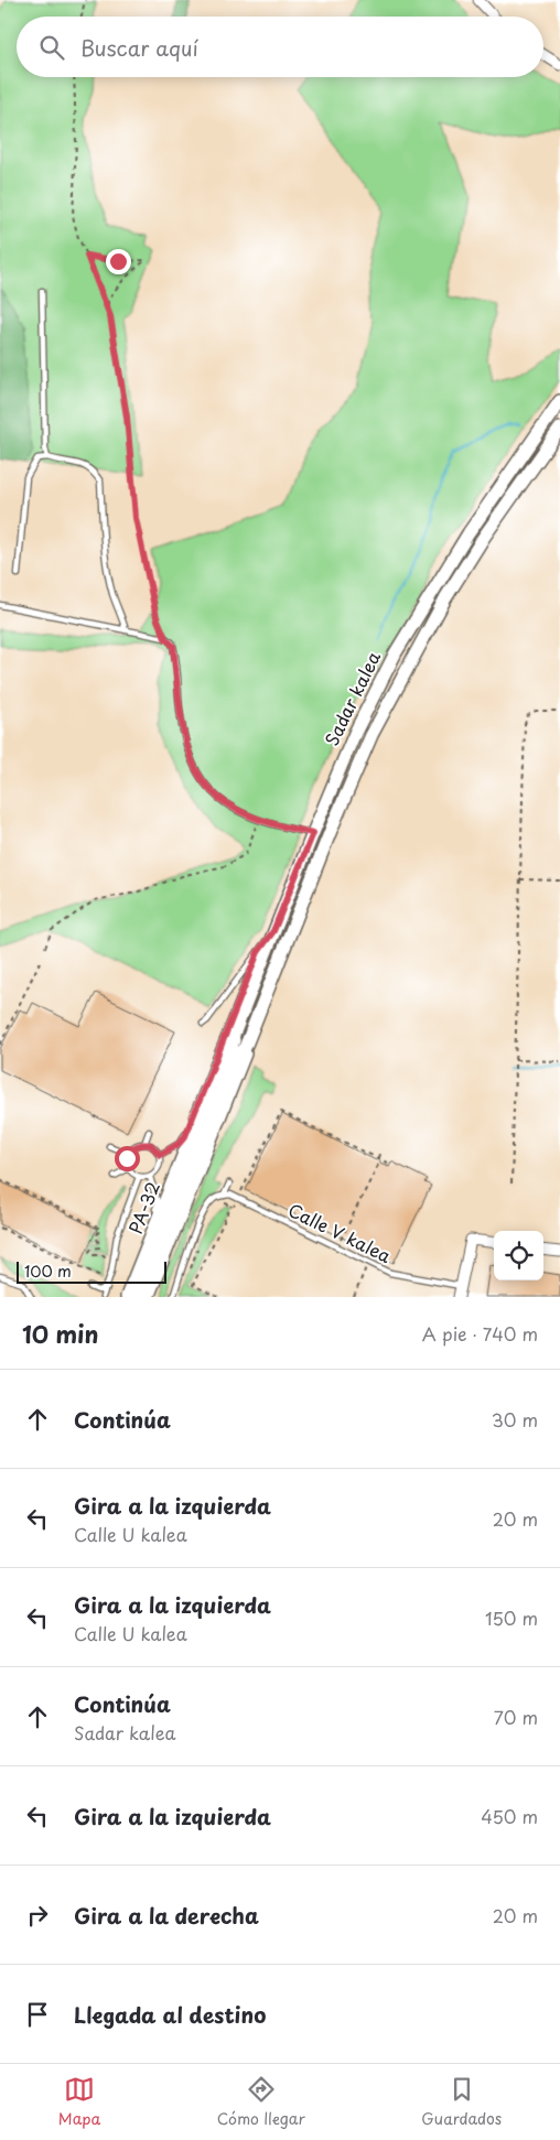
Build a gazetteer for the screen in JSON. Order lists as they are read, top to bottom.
{
  "streets": {
    "highway": ["PA-32"],
    "street": ["Sadar kalea"],
    "lane": ["Calle V kalea"]
  },
  "crossings": [
    ["Sadar kalea", "PA-32"]
  ],
  "scale_bar": "100 m",
  "page": {
    "search": "Buscar aquí",
    "scale": "100 m",
    "heading": ["10 min", "A pie · 740 m"],
    "list": [
      ["Continúa", "30 m"],
      ["Gira a la izquierda", "Calle U kalea", "20 m"],
      ["Gira a la izquierda", "Calle U kalea", "150 m"],
      ["Continúa", "Sadar kalea", "70 m"],
      ["Gira a la izquierda", "450 m"],
      ["Gira a la derecha", "20 m"],
      "Llegada al destino"
    ],
    "nav": ["Mapa", "Cómo llegar", "Guardados"]
  }
}
